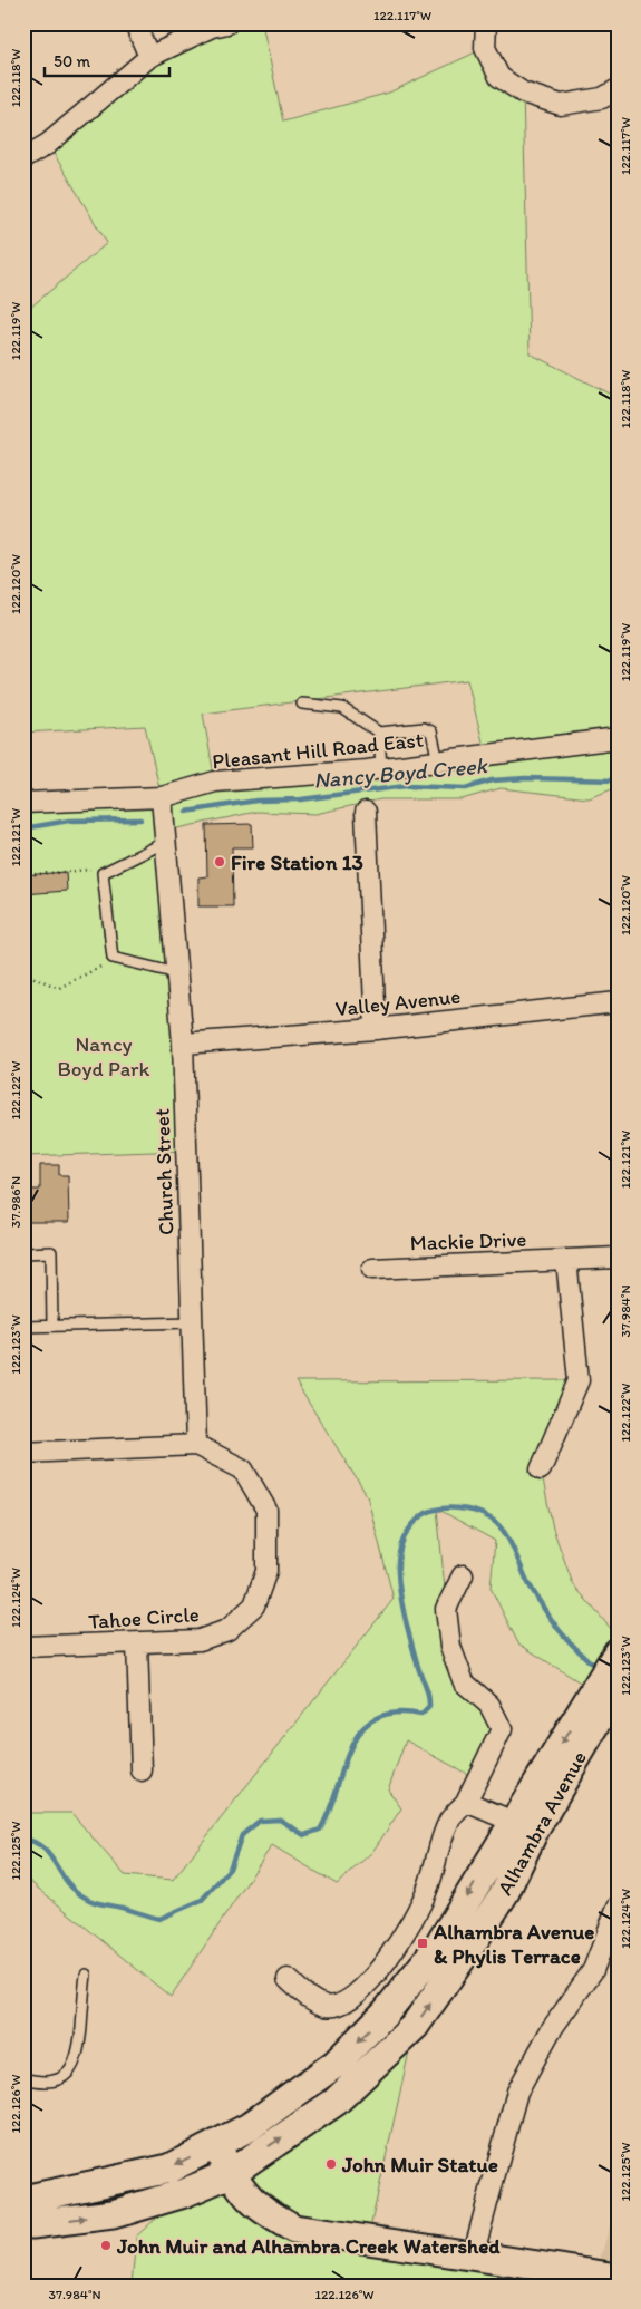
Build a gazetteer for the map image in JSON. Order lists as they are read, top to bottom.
{
  "streets": {
    "main road": ["Alhambra Avenue"],
    "street": [
      "Pleasant Hill Road East",
      "Valley Avenue",
      "Church Street",
      "Mackie Drive",
      "Tahoe Circle"
    ]
  },
  "crossings": [
    ["Pleasant Hill Road East", "Church Street"],
    ["Valley Avenue", "Church Street"],
    ["Church Street", "Tahoe Circle"]
  ],
  "water": ["Nancy Boyd Creek"],
  "parks": ["Nancy Boyd Park"],
  "places": {
    "other": ["Fire Station 13", "John Muir Statue", "John Muir and Alhambra Creek Watershed"],
    "transit": ["Alhambra Avenue & Phylis Terrace"]
  },
  "scale_bar": "50 m",
  "coordinates": [
    "122.117°W",
    "122.118°W",
    "122.119°W",
    "122.120°W",
    "122.121°W",
    "122.122°W",
    "37.986°N",
    "37.984°N",
    "122.123°W",
    "122.124°W",
    "122.125°W",
    "122.126°W"
  ]
}
